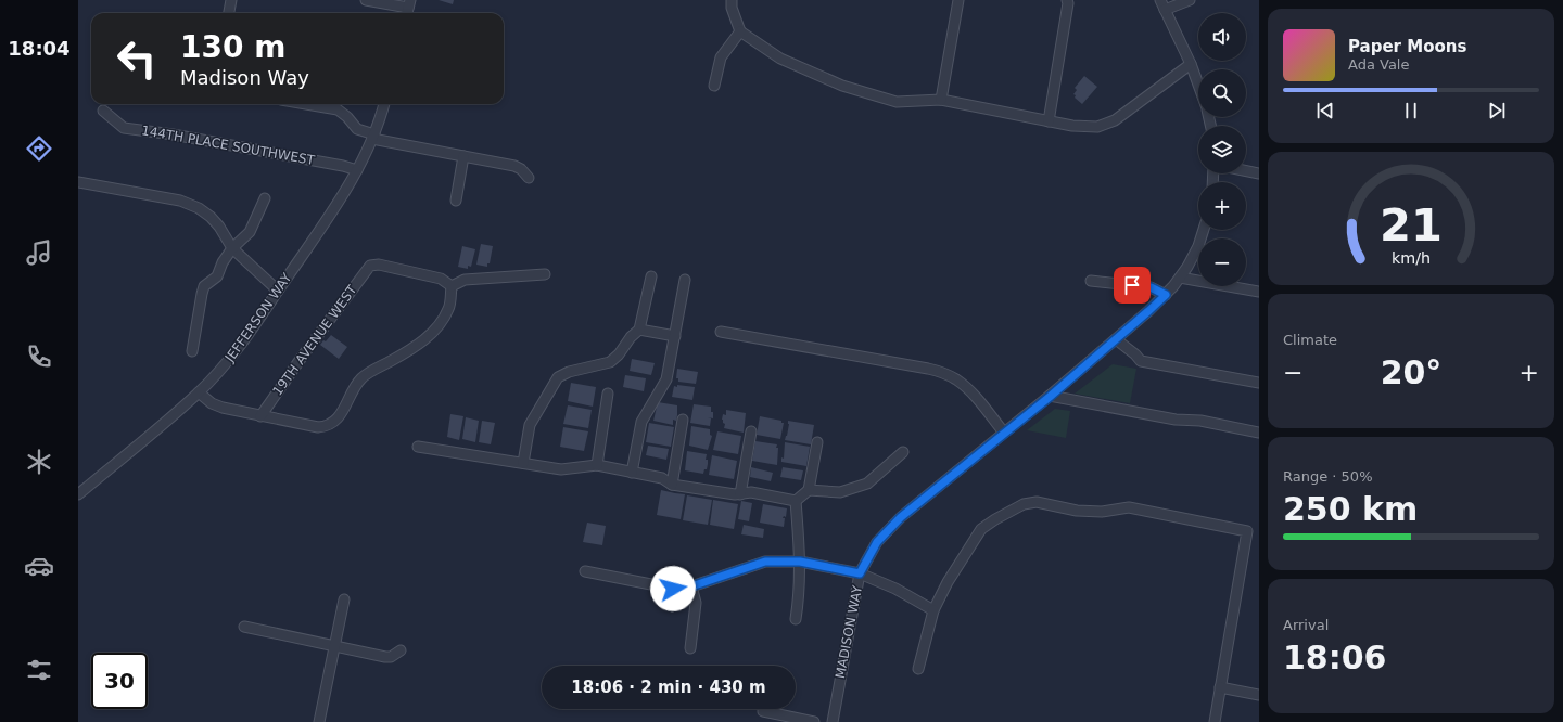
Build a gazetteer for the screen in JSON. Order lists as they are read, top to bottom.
{
  "streets": {
    "street": [
      "144TH PLACE SOUTHWEST",
      "JEFFERSON WAY",
      "19TH AVENUE WEST",
      "MADISON WAY"
    ]
  },
  "crossings": [
    ["144TH PLACE SOUTHWEST", "JEFFERSON WAY"]
  ],
  "page": {
    "tabs": "18:04",
    "map_buttons": ["+", "−"],
    "turn": ["130 m", "Madison Way"],
    "song": ["Paper Moons", "Ada Vale"],
    "tile": [
      "Climate",
      ["Range · 50%", "250 km"],
      ["Arrival", "18:06"]
    ],
    "heat": ["−", "20°", "+"],
    "limit": "30",
    "trip": "18:06 · 2 min · 430 m",
    "gauge": ["21", "km/h"]
  }
}
